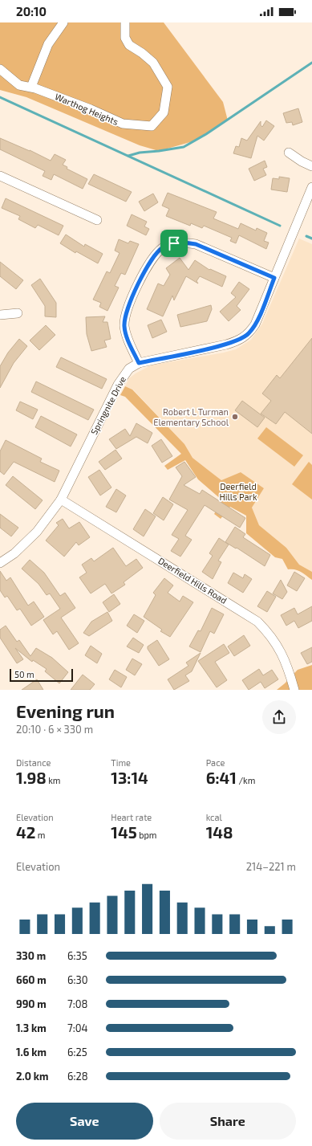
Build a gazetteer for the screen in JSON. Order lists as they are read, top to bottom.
{
  "streets": {
    "street": ["Warthog Heights", "Springnite Drive", "Deerfield Hills Road"]
  },
  "crossings": [
    ["Springnite Drive", "Deerfield Hills Road"]
  ],
  "parks": ["Deerfield Hills Park"],
  "places": ["Robert L Turman Elementary School"],
  "scale_bar": "50 m",
  "page": {
    "status": "20:10",
    "scale": "50 m",
    "heading": ["Evening run", "20:10 · 6 × 330 m"],
    "stats": [
      ["Distance", "1.98 km"],
      ["Time", "13:14"],
      ["Pace", "6:41 /km"],
      ["Elevation", "42 m"],
      ["Heart rate", "145 bpm"],
      ["kcal", "148"]
    ],
    "chart": ["Elevation", "214–221 m"],
    "list": [
      {
        "name": "330 m",
        "note": "6:35"
      },
      {
        "name": "660 m",
        "note": "6:30"
      },
      {
        "name": "990 m",
        "note": "7:08"
      },
      {
        "name": "1.3 km",
        "note": "7:04"
      },
      {
        "name": "1.6 km",
        "note": "6:25"
      },
      {
        "name": "2.0 km",
        "note": "6:28"
      }
    ],
    "buttons": ["Save", "Share"]
  }
}
